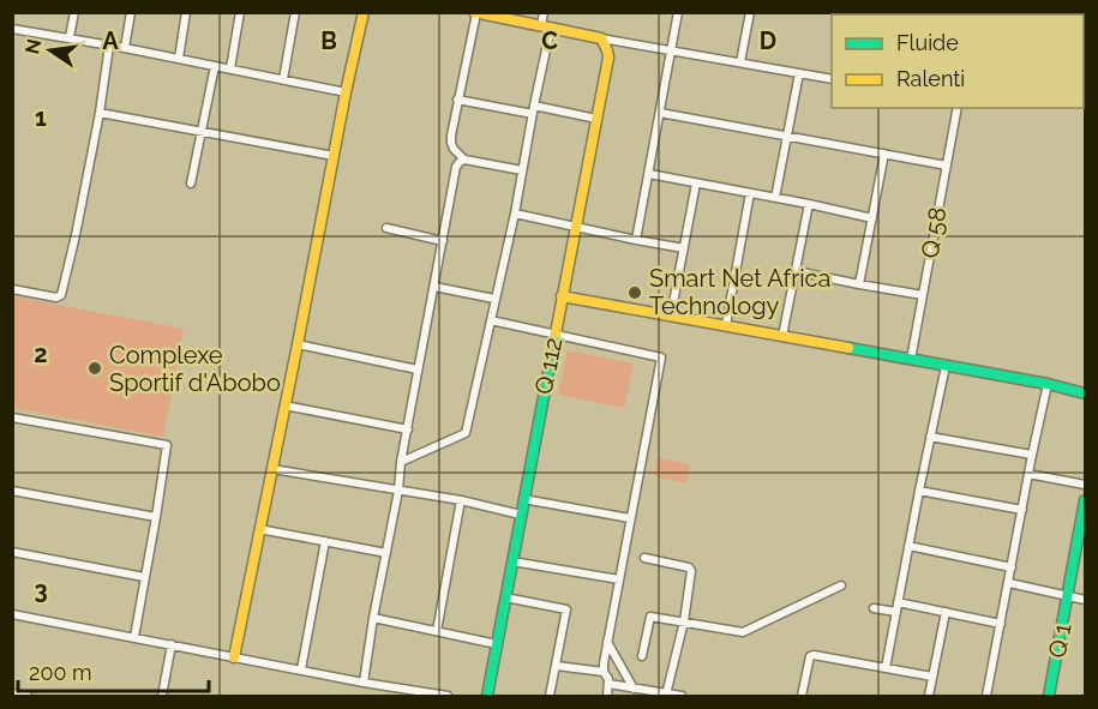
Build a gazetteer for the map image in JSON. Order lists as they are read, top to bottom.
{
  "streets": {
    "street": ["Q 58", "Q 112", "Q 1"]
  },
  "places": ["Smart Net Africa Technology", "Complexe Sportif d'Abobo"],
  "legend": ["Fluide", "Ralenti"],
  "scale_bar": "200 m",
  "north": "left",
  "grid": {
    "columns": [
      "A",
      "B",
      "C",
      "D"
    ],
    "rows": ["1", "2", "3"]
  }
}
